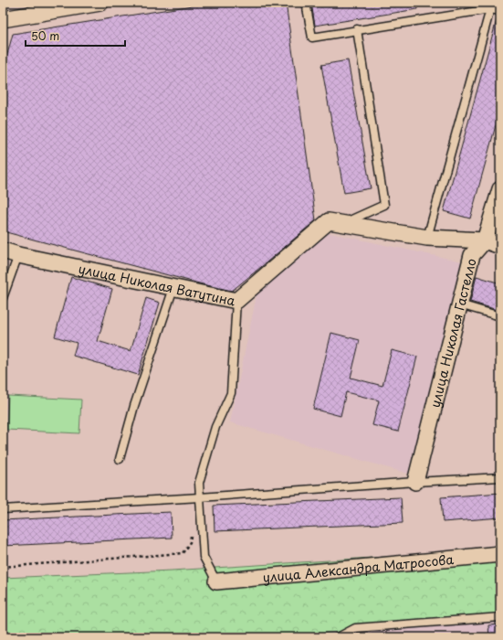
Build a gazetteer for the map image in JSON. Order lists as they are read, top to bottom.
{
  "streets": {
    "street": ["улица Николая Ватутина", "улица Николая Гастелло", "улица Александра Матросова"]
  },
  "crossings": [
    ["улица Николая Ватутина", "улица Николая Гастелло"]
  ],
  "scale_bar": "50 m"
}
